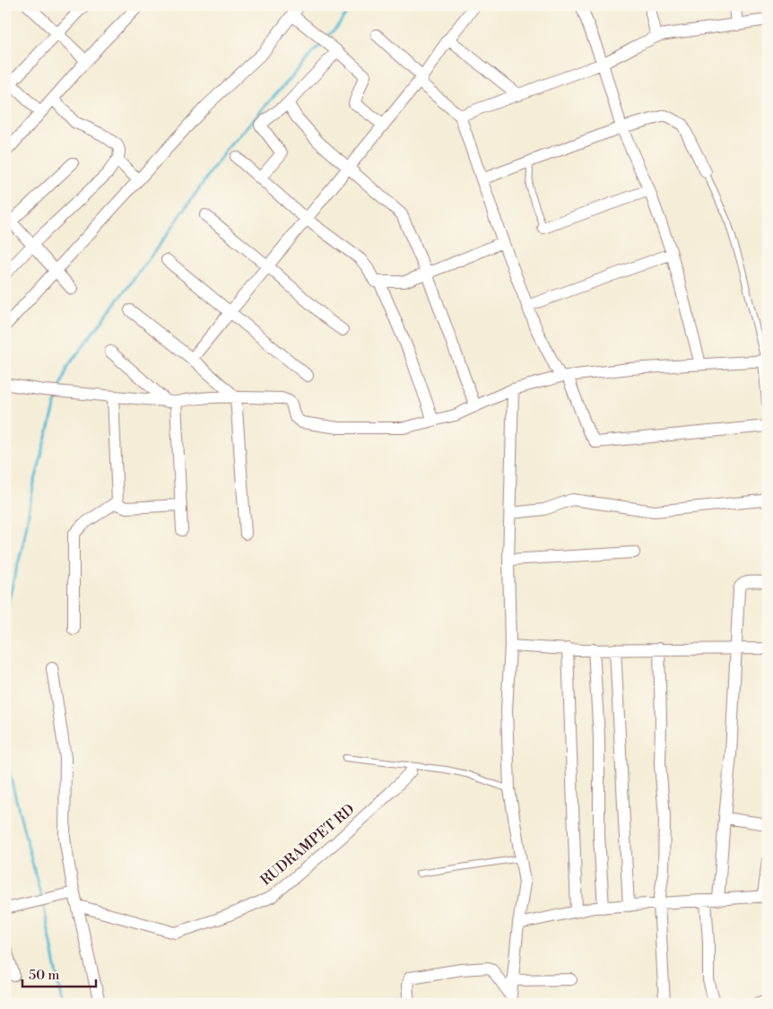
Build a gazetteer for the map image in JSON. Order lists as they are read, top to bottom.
{
  "streets": {
    "street": ["RUDRAMPET RD"]
  },
  "scale_bar": "50 m"
}
